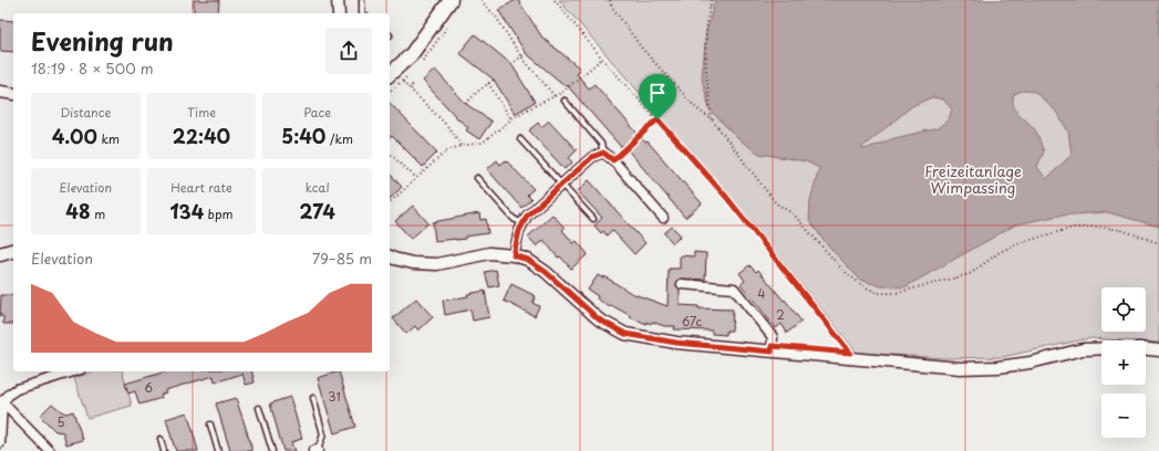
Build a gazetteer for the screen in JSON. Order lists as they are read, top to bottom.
{
  "parks": ["Freizeitanlage Wimpassing"],
  "house_numbers": [
    "4",
    "2",
    "67c",
    "6",
    "31",
    "5"
  ],
  "page": {
    "heading": ["Evening run", "18:19 · 8 × 500 m"],
    "stats": [
      ["Distance", "4.00 km"],
      ["Time", "22:40"],
      ["Pace", "5:40 /km"],
      ["Elevation", "48 m"],
      ["Heart rate", "134 bpm"],
      ["kcal", "274"]
    ],
    "chart": ["Elevation", "79–85 m"],
    "map_buttons": ["+", "−"]
  }
}
